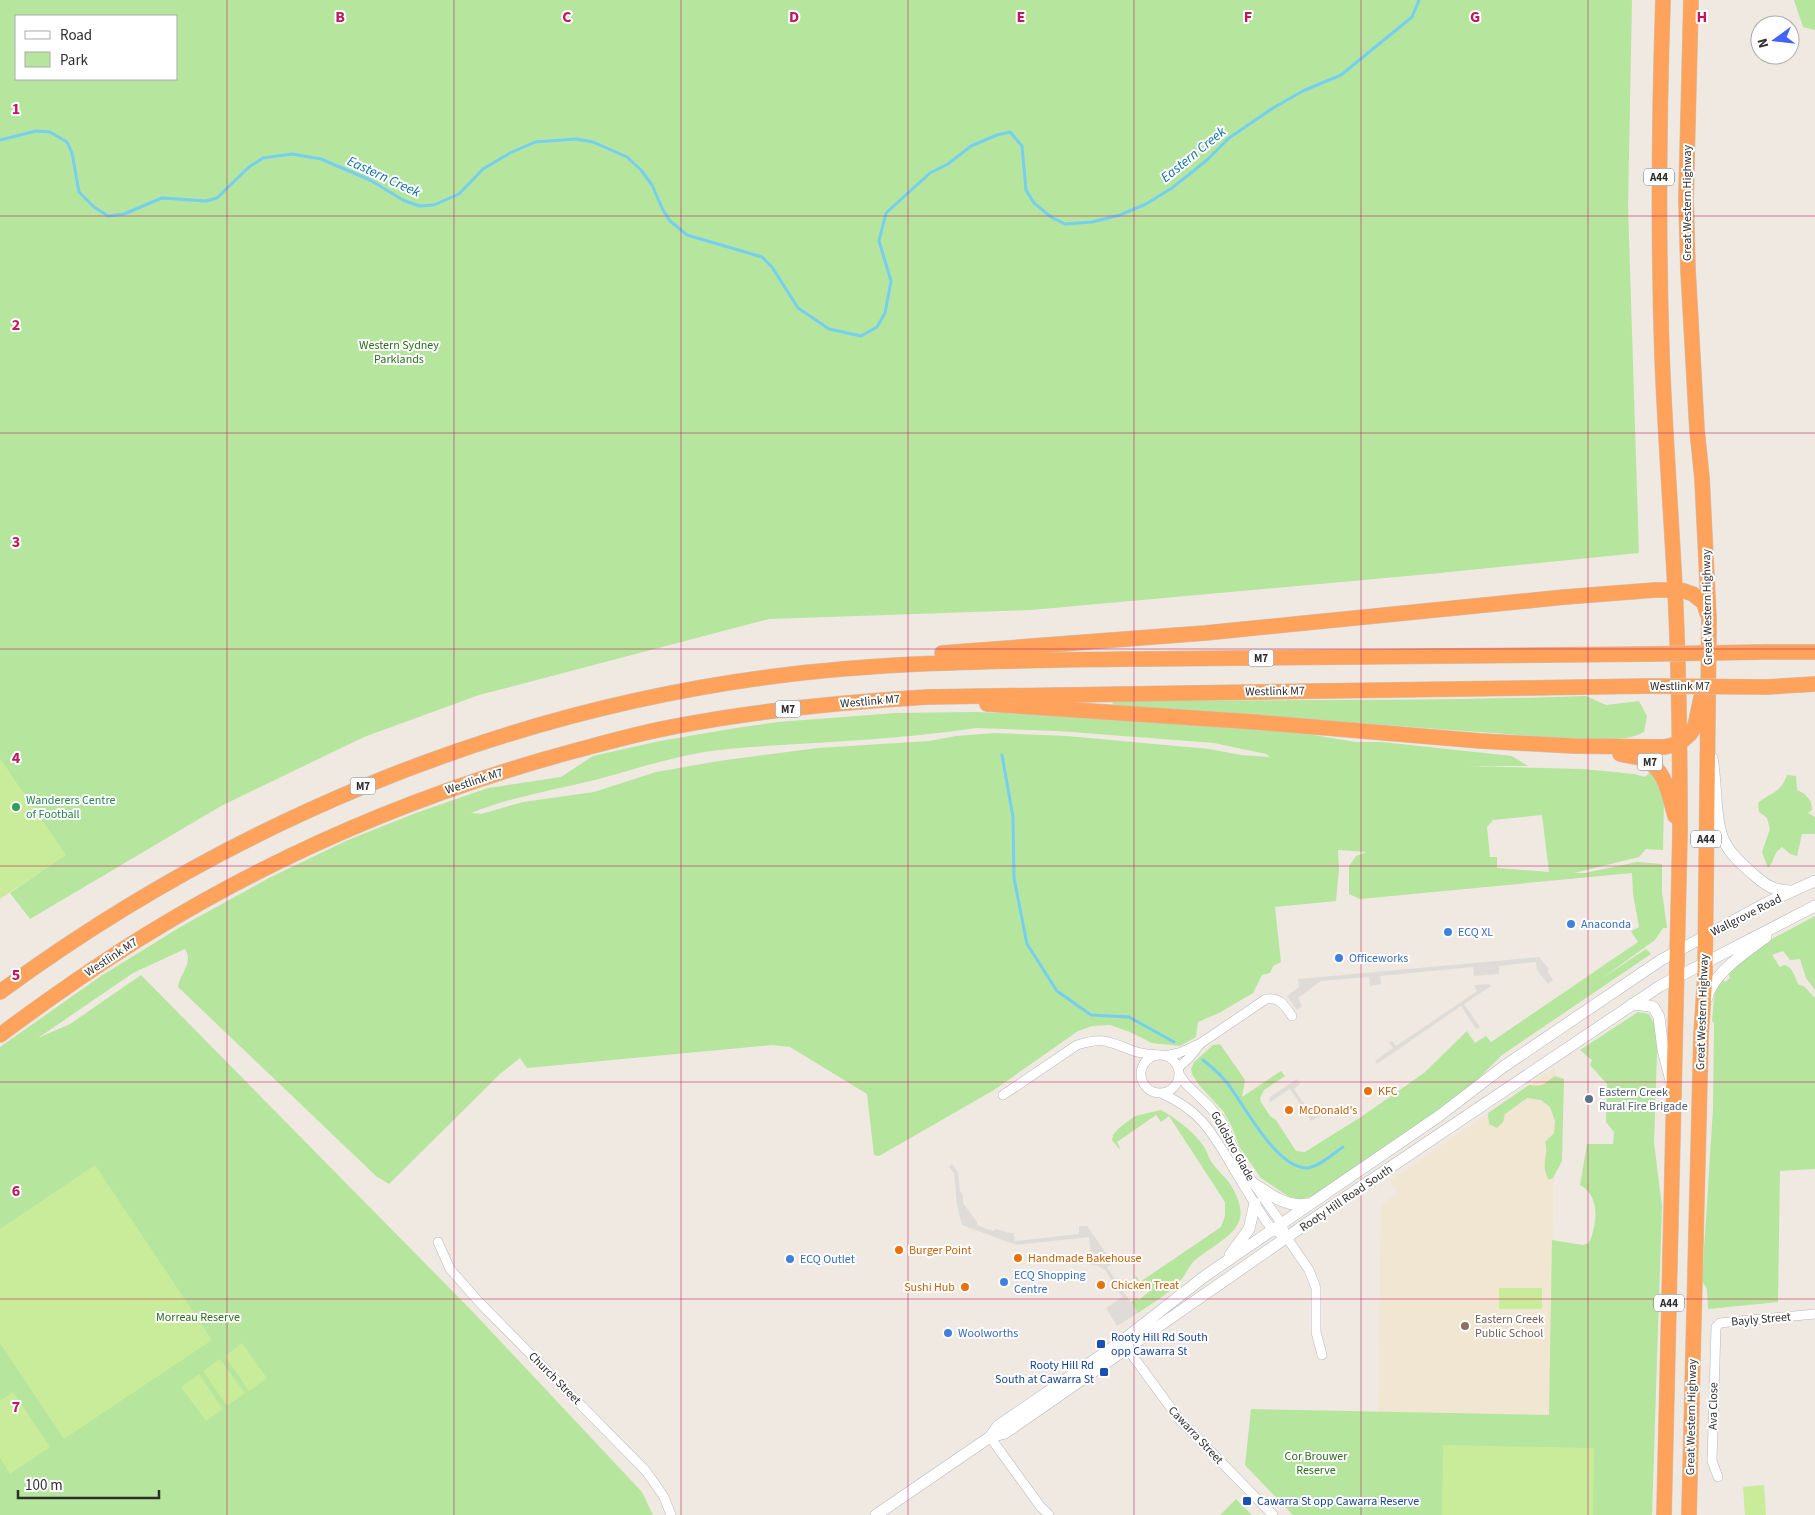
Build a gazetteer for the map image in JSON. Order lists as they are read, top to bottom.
{
  "streets": {
    "highway": [
      "A44",
      "Great Western Highway",
      "M7",
      "Westlink M7"
    ],
    "main road": ["Wallgrove Road", "Rooty Hill Road South"],
    "street": [
      "Goldsbro Glade",
      "Bayly Street",
      "Church Street",
      "Ava Close",
      "Cawarra Street"
    ]
  },
  "crossings": [
    ["Great Western Highway", "M7"],
    ["Great Western Highway", "Wallgrove Road"],
    ["Great Western Highway", "Rooty Hill Road South"],
    ["M7", "Westlink M7"],
    ["Wallgrove Road", "Rooty Hill Road South"],
    ["Goldsbro Glade", "Rooty Hill Road South"],
    ["Rooty Hill Road South", "Cawarra Street"],
    ["Bayly Street", "Ava Close"]
  ],
  "water": ["Eastern Creek"],
  "parks": ["Western Sydney Parklands", "Morreau Reserve", "Cor Brouwer Reserve"],
  "places": {
    "other": [
      "Wanderers Centre of Football",
      "Anaconda",
      "ECQ XL",
      "Officeworks",
      "KFC",
      "Eastern Creek Rural Fire Brigade",
      "McDonald's",
      "Burger Point",
      "Handmade Bakehouse",
      "ECQ Outlet",
      "ECQ Shopping Centre",
      "Chicken Treat",
      "Sushi Hub",
      "Eastern Creek Public School",
      "Woolworths"
    ],
    "transit": ["Rooty Hill Rd South opp Cawarra St", "Rooty Hill Rd South at Cawarra St", "Cawarra St opp Cawarra Reserve"]
  },
  "legend": ["Road", "Park"],
  "scale_bar": "100 m",
  "north": "left",
  "grid": {
    "columns": [
      "B",
      "C",
      "D",
      "E",
      "F",
      "G",
      "H"
    ],
    "rows": [
      "1",
      "2",
      "3",
      "4",
      "5",
      "6",
      "7"
    ]
  }
}
